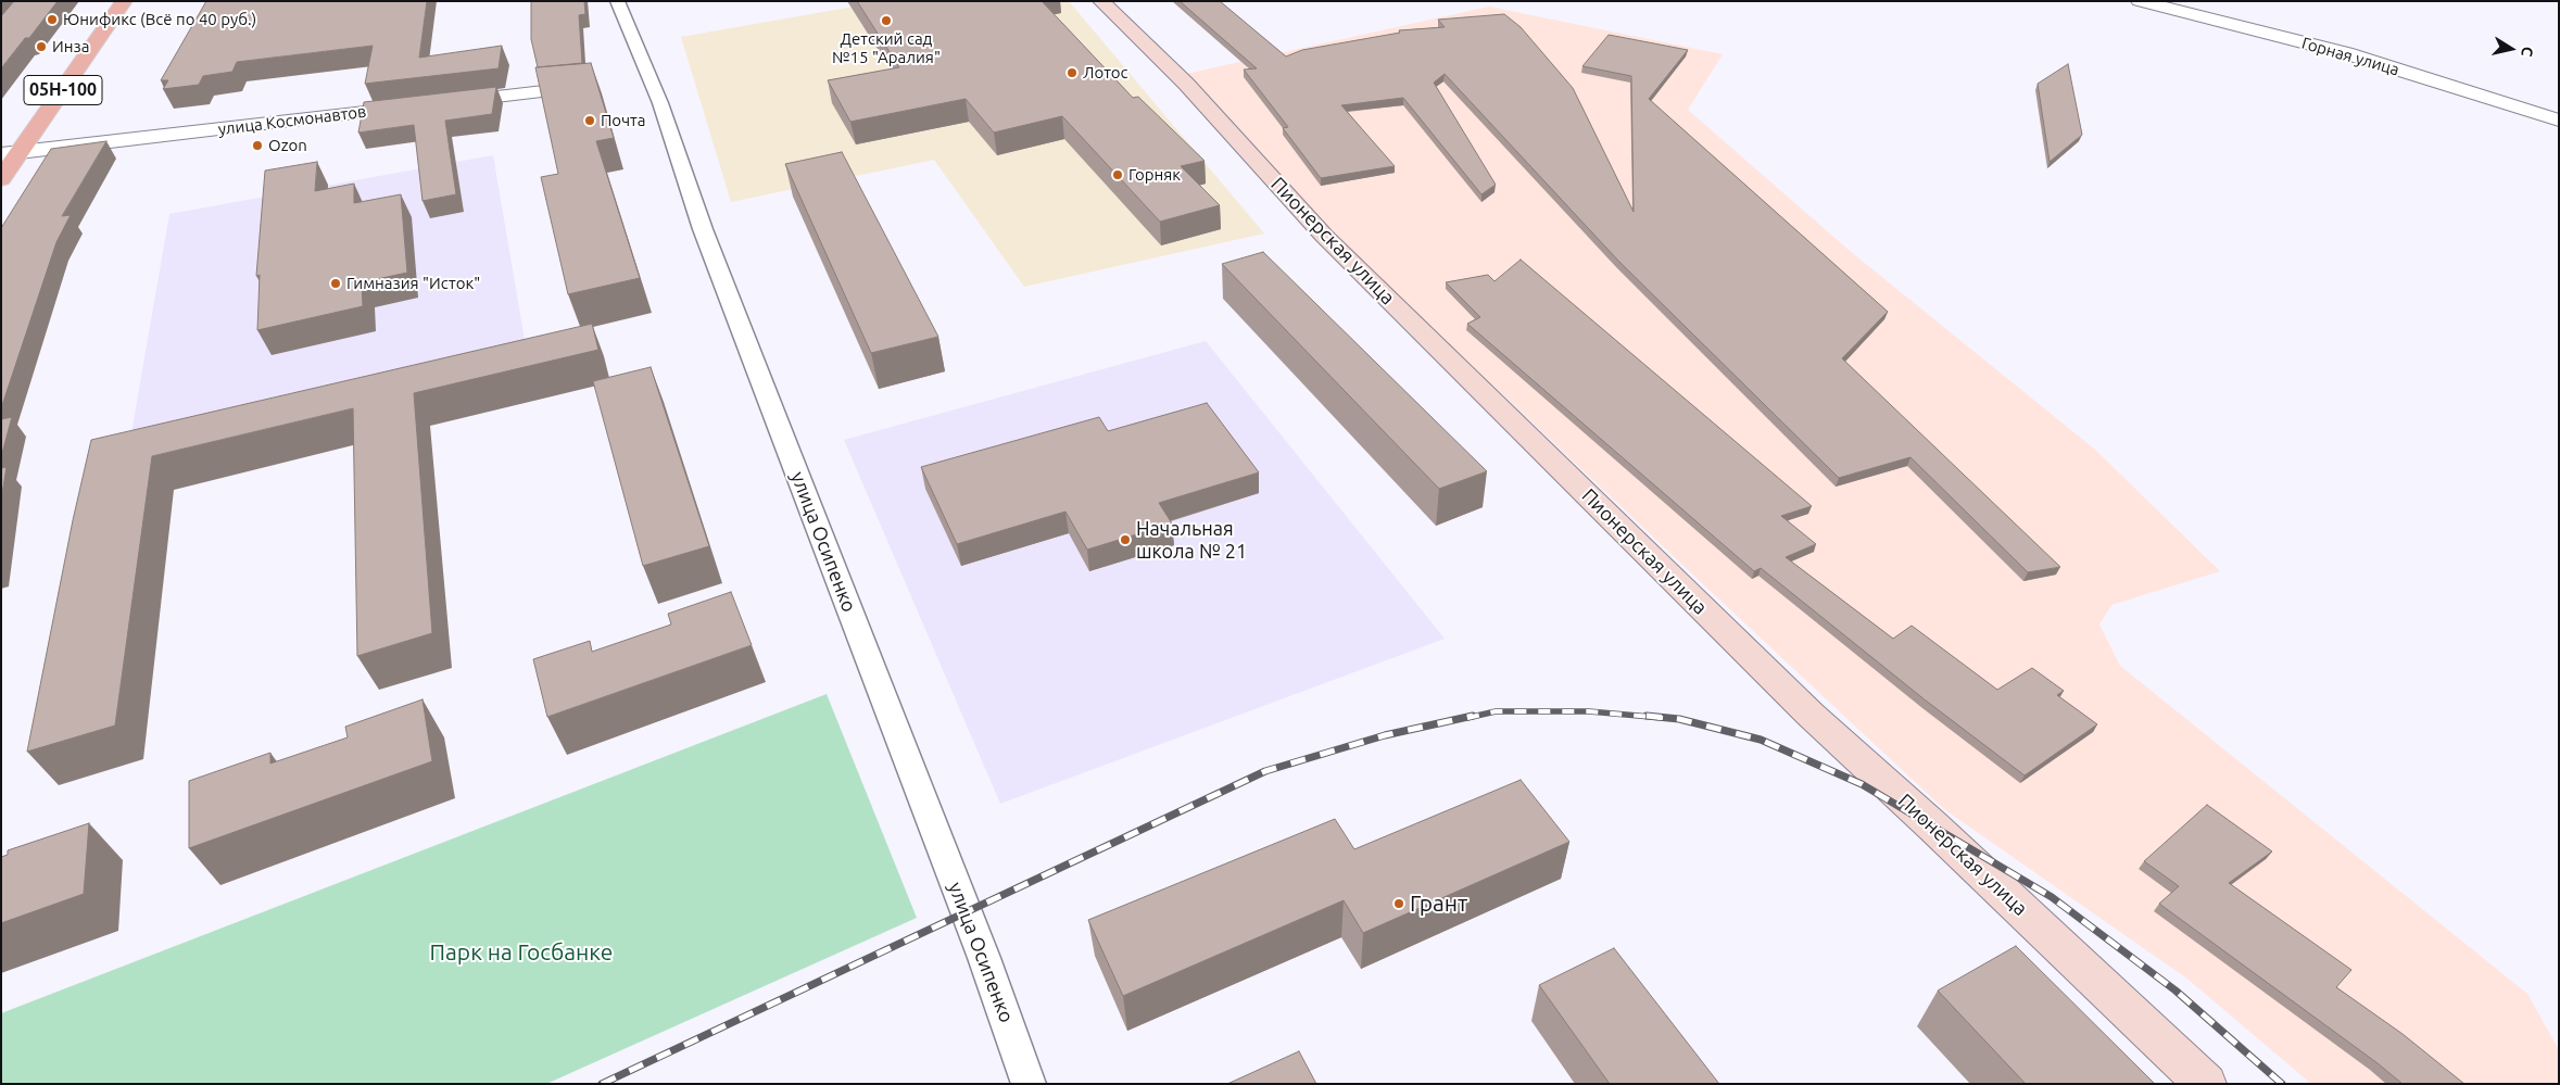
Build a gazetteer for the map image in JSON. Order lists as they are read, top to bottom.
{
  "streets": {
    "main road": ["05Н-100", "Пионерская улица"],
    "street": ["Горная улица", "улица Космонавтов", "улица Осипенко"]
  },
  "crossings": [
    ["05Н-100", "улица Космонавтов"]
  ],
  "parks": ["Парк на Госбанке"],
  "places": [
    "Юнификс (Всё по 40 руб.)",
    "Детский сад №15 \"Аралия\"",
    "Инза",
    "Лотос",
    "Почта",
    "Ozon",
    "Горняк",
    "Гимназия \"Исток\"",
    "Начальная школа № 21",
    "Грант"
  ],
  "north": "right"
}
